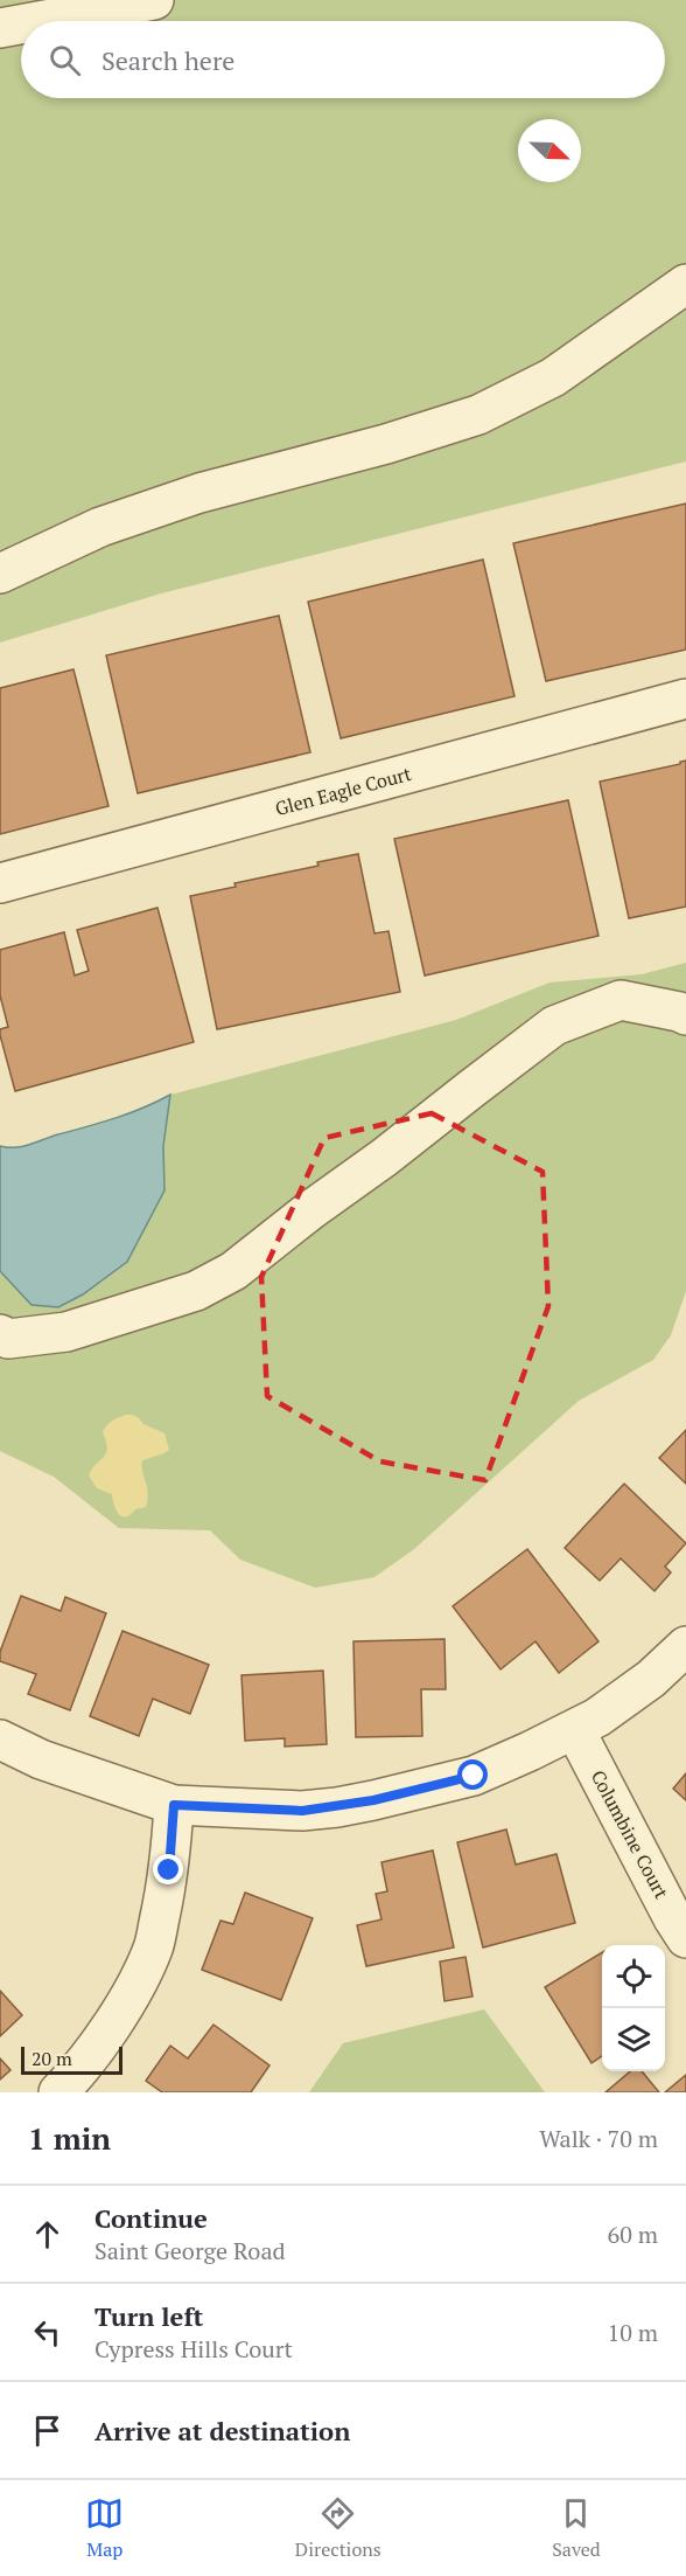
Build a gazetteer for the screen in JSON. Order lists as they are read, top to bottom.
{
  "streets": {
    "street": ["Glen Eagle Court", "Columbine Court"]
  },
  "scale_bar": "20 m",
  "north": "bottom right",
  "page": {
    "search": "Search here",
    "scale": "20 m",
    "heading": ["1 min", "Walk · 70 m"],
    "list": [
      ["Continue", "Saint George Road", "60 m"],
      ["Turn left", "Cypress Hills Court", "10 m"],
      "Arrive at destination"
    ],
    "nav": ["Map", "Directions", "Saved"]
  }
}
